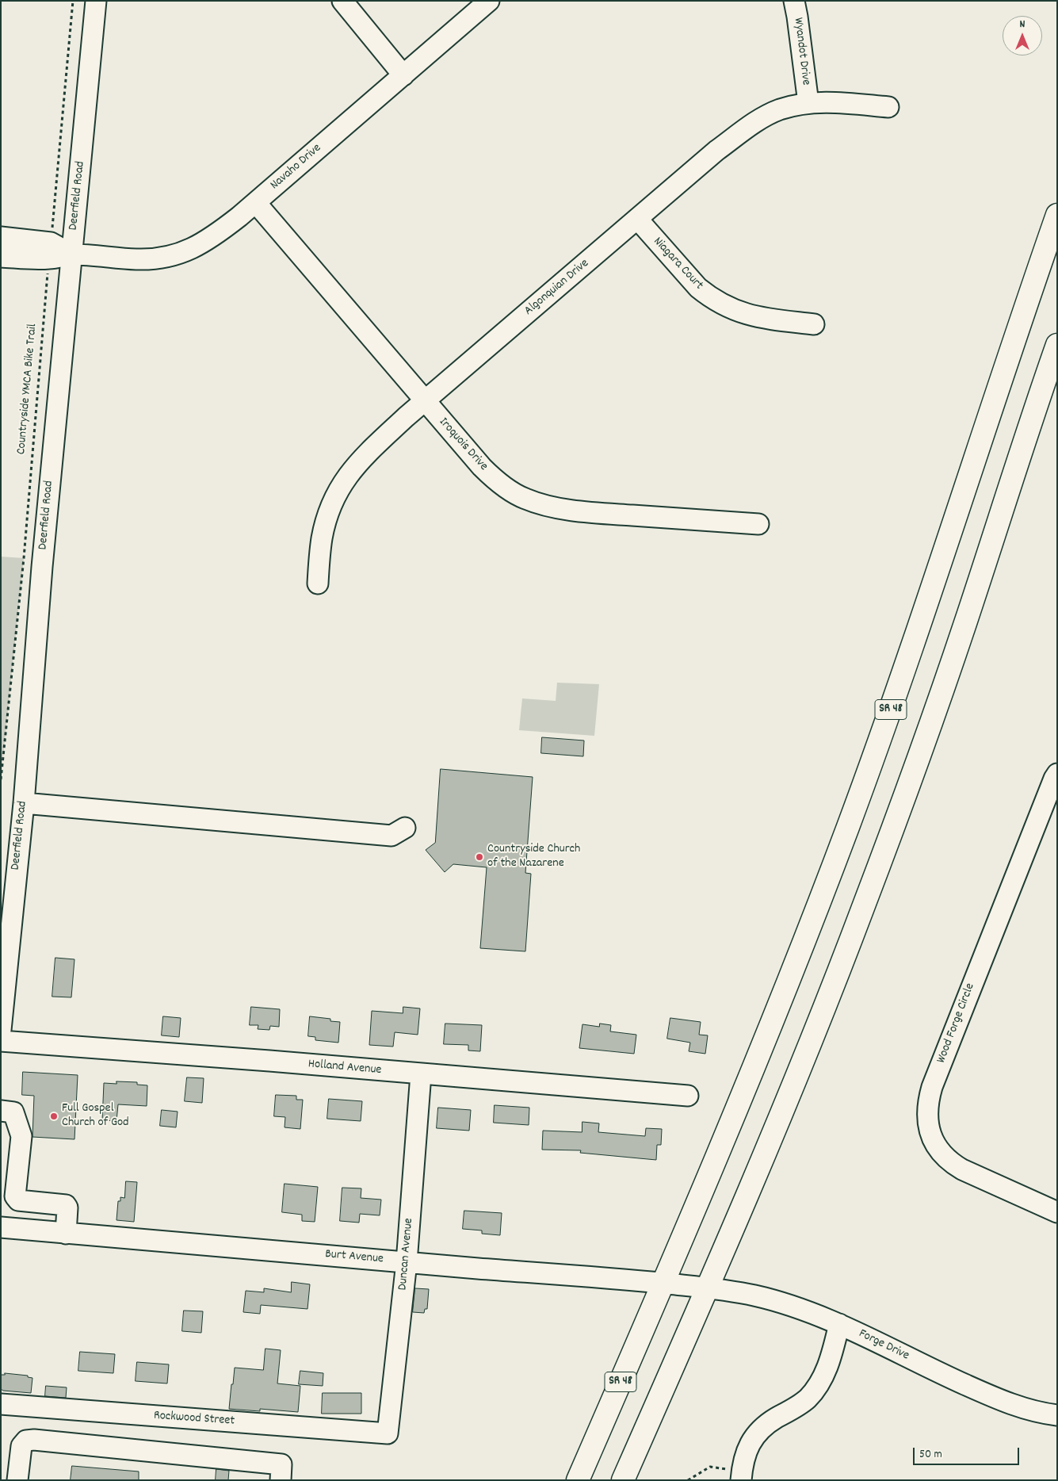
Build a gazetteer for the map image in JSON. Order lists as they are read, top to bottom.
{
  "streets": {
    "highway": ["SR 48"],
    "street": [
      "Wyandot Drive",
      "Navaho Drive",
      "Deerfield Road",
      "Niagara Court",
      "Algonquian Drive",
      "Iroquois Drive",
      "Wood Forge Circle",
      "Holland Avenue",
      "Duncan Avenue",
      "Burt Avenue",
      "Forge Drive",
      "Rockwood Street"
    ],
    "path": ["Countryside YMCA Bike Trail"]
  },
  "crossings": [
    ["Wyandot Drive", "Algonquian Drive"],
    ["Navaho Drive", "Deerfield Road"],
    ["Navaho Drive", "Iroquois Drive"],
    ["Niagara Court", "Algonquian Drive"],
    ["Algonquian Drive", "Iroquois Drive"],
    ["SR 48", "Burt Avenue"],
    ["Holland Avenue", "Duncan Avenue"],
    ["Duncan Avenue", "Burt Avenue"],
    ["Duncan Avenue", "Rockwood Street"],
    ["Burt Avenue", "Forge Drive"]
  ],
  "places": ["Countryside Church of the Nazarene", "Full Gospel Church of God"],
  "scale_bar": "50 m",
  "north": "top"
}
